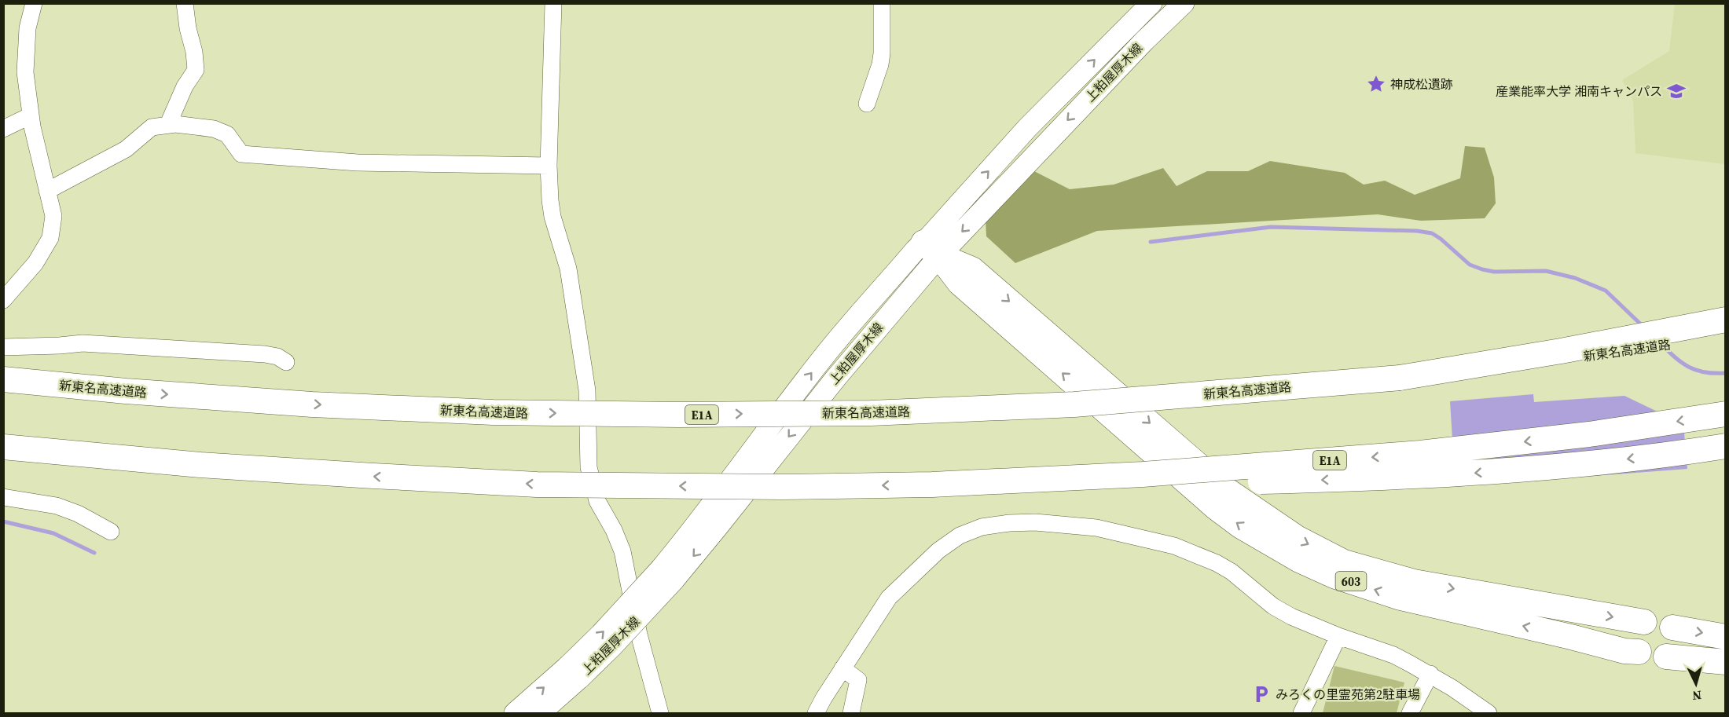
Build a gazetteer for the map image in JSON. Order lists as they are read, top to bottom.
{
  "streets": {
    "highway": ["新東名高速道路", "E1A", "603"],
    "main road": ["上粕屋厚木線"]
  },
  "crossings": [
    ["上粕屋厚木線", "603"]
  ],
  "places": {
    "place": ["神成松遺跡"],
    "school or university": ["産業能率大学 湘南キャンパス"],
    "parking": ["みろくの里霊苑第2駐車場"]
  },
  "north": "bottom"
}
